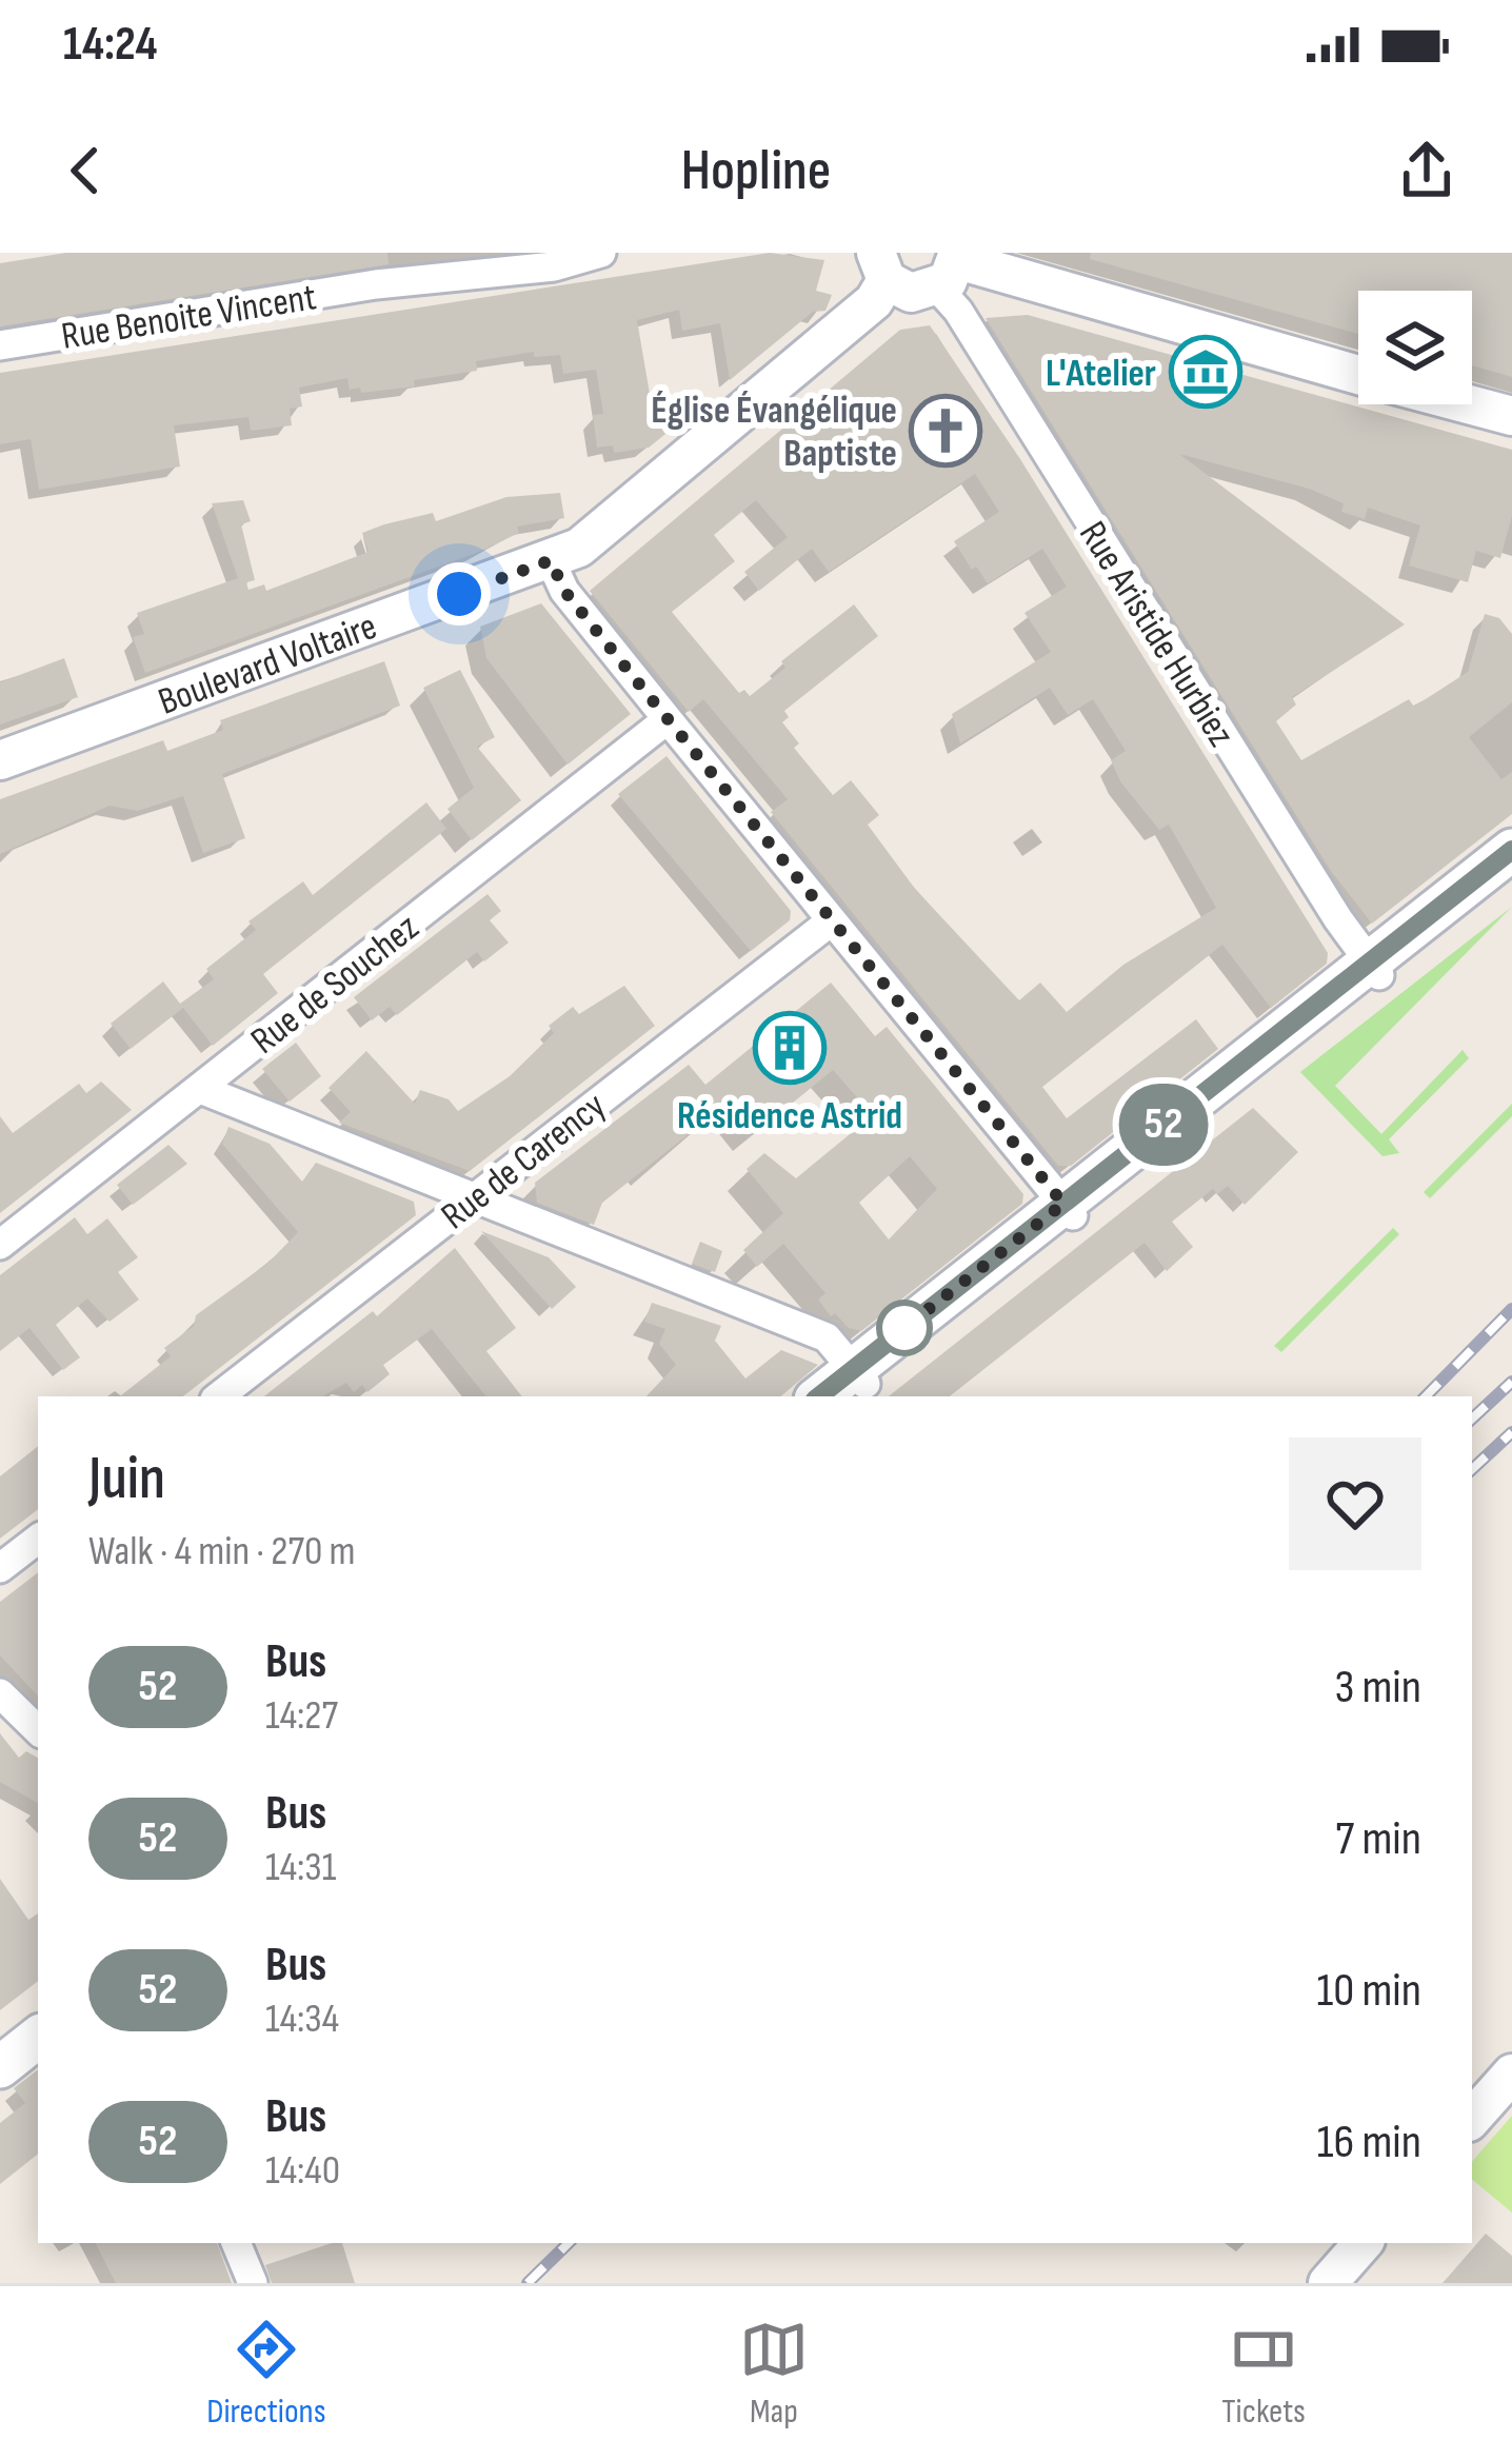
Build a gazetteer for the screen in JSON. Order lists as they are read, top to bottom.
{
  "streets": {
    "street": [
      "Rue Benoite Vincent",
      "Rue Aristide Hurbiez",
      "Boulevard Voltaire",
      "Rue de Souchez",
      "Rue de Carency"
    ]
  },
  "places": {
    "museum": ["L'Atelier"],
    "church": ["Église Évangélique Baptiste"],
    "building": ["Résidence Astrid"]
  },
  "lines": ["bus line 52"],
  "page": {
    "status": "14:24",
    "header": "Hopline",
    "on_map": "52",
    "heading": ["Juin", "Walk · 4 min · 270 m"],
    "list": [
      {
        "mark": "52",
        "name": "Bus",
        "note": "14:27",
        "value": "3 min"
      },
      {
        "mark": "52",
        "name": "Bus",
        "note": "14:31",
        "value": "7 min"
      },
      {
        "mark": "52",
        "name": "Bus",
        "note": "14:34",
        "value": "10 min"
      },
      {
        "mark": "52",
        "name": "Bus",
        "note": "14:40",
        "value": "16 min"
      }
    ],
    "tabs": ["Directions", "Map", "Tickets"]
  }
}
